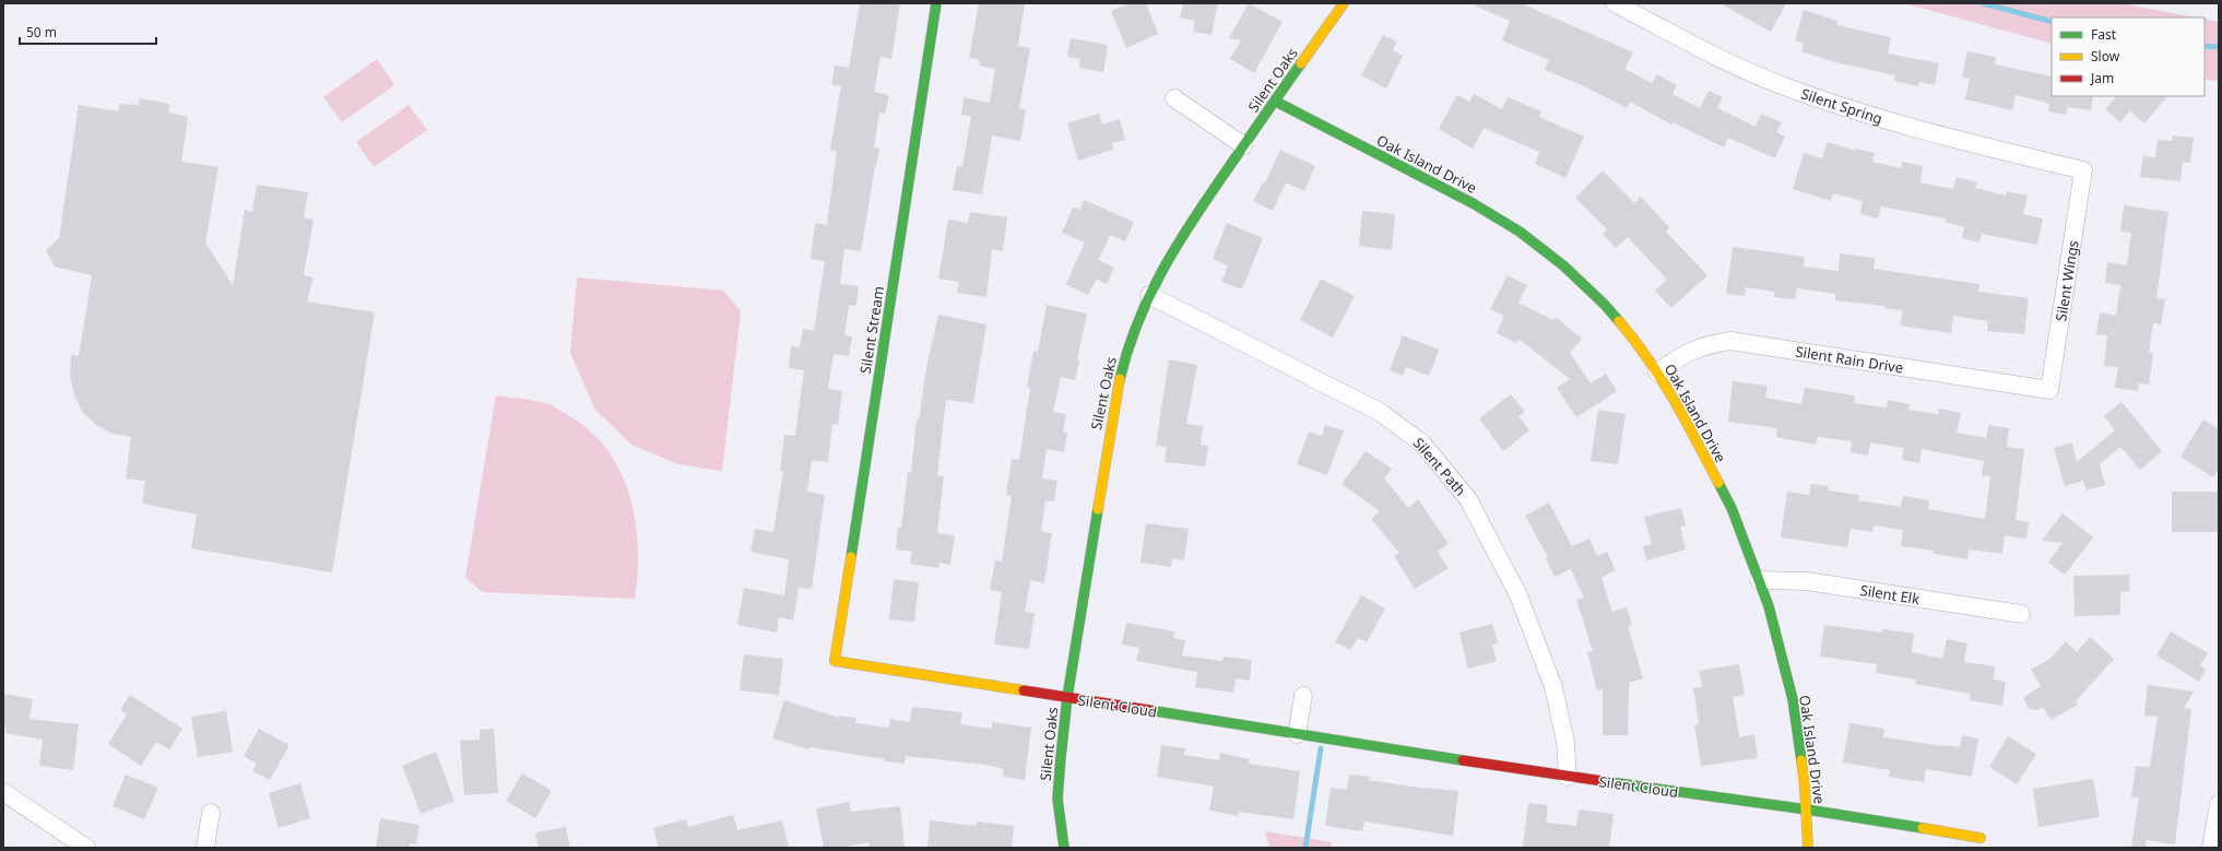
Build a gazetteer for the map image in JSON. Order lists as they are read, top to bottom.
{
  "streets": {
    "street": [
      "Silent Oaks",
      "Silent Spring",
      "Oak Island Drive",
      "Silent Wings",
      "Silent Stream",
      "Silent Rain Drive",
      "Silent Path",
      "Silent Elk",
      "Silent Cloud"
    ]
  },
  "crossings": [
    ["Silent Oaks", "Oak Island Drive"],
    ["Silent Oaks", "Silent Path"],
    ["Silent Oaks", "Silent Cloud"],
    ["Silent Spring", "Silent Wings"],
    ["Oak Island Drive", "Silent Rain Drive"],
    ["Oak Island Drive", "Silent Elk"],
    ["Oak Island Drive", "Silent Cloud"],
    ["Silent Wings", "Silent Rain Drive"],
    ["Silent Stream", "Silent Cloud"],
    ["Silent Path", "Silent Cloud"]
  ],
  "legend": ["Fast", "Slow", "Jam"],
  "scale_bar": "50 m"
}
